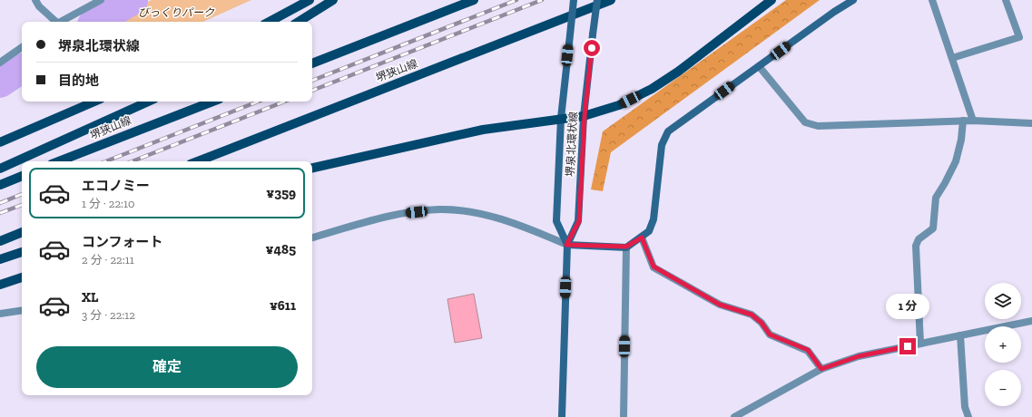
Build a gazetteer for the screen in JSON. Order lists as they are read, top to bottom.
{
  "streets": {
    "main road": ["堺狭山線", "堺泉北環状線"]
  },
  "parks": ["びっくりパーク"],
  "page": {
    "banner": ["堺泉北環状線", "目的地"],
    "list": [
      {
        "name": "エコノミー",
        "note": "1 分 · 22:10",
        "value": "¥359"
      },
      {
        "name": "コンフォート",
        "note": "2 分 · 22:11",
        "value": "¥485"
      },
      {
        "name": "XL",
        "note": "3 分 · 22:12",
        "value": "¥611"
      }
    ],
    "map_buttons": ["+", "−"],
    "bubble": "1 分",
    "buttons": "確定"
  }
}
